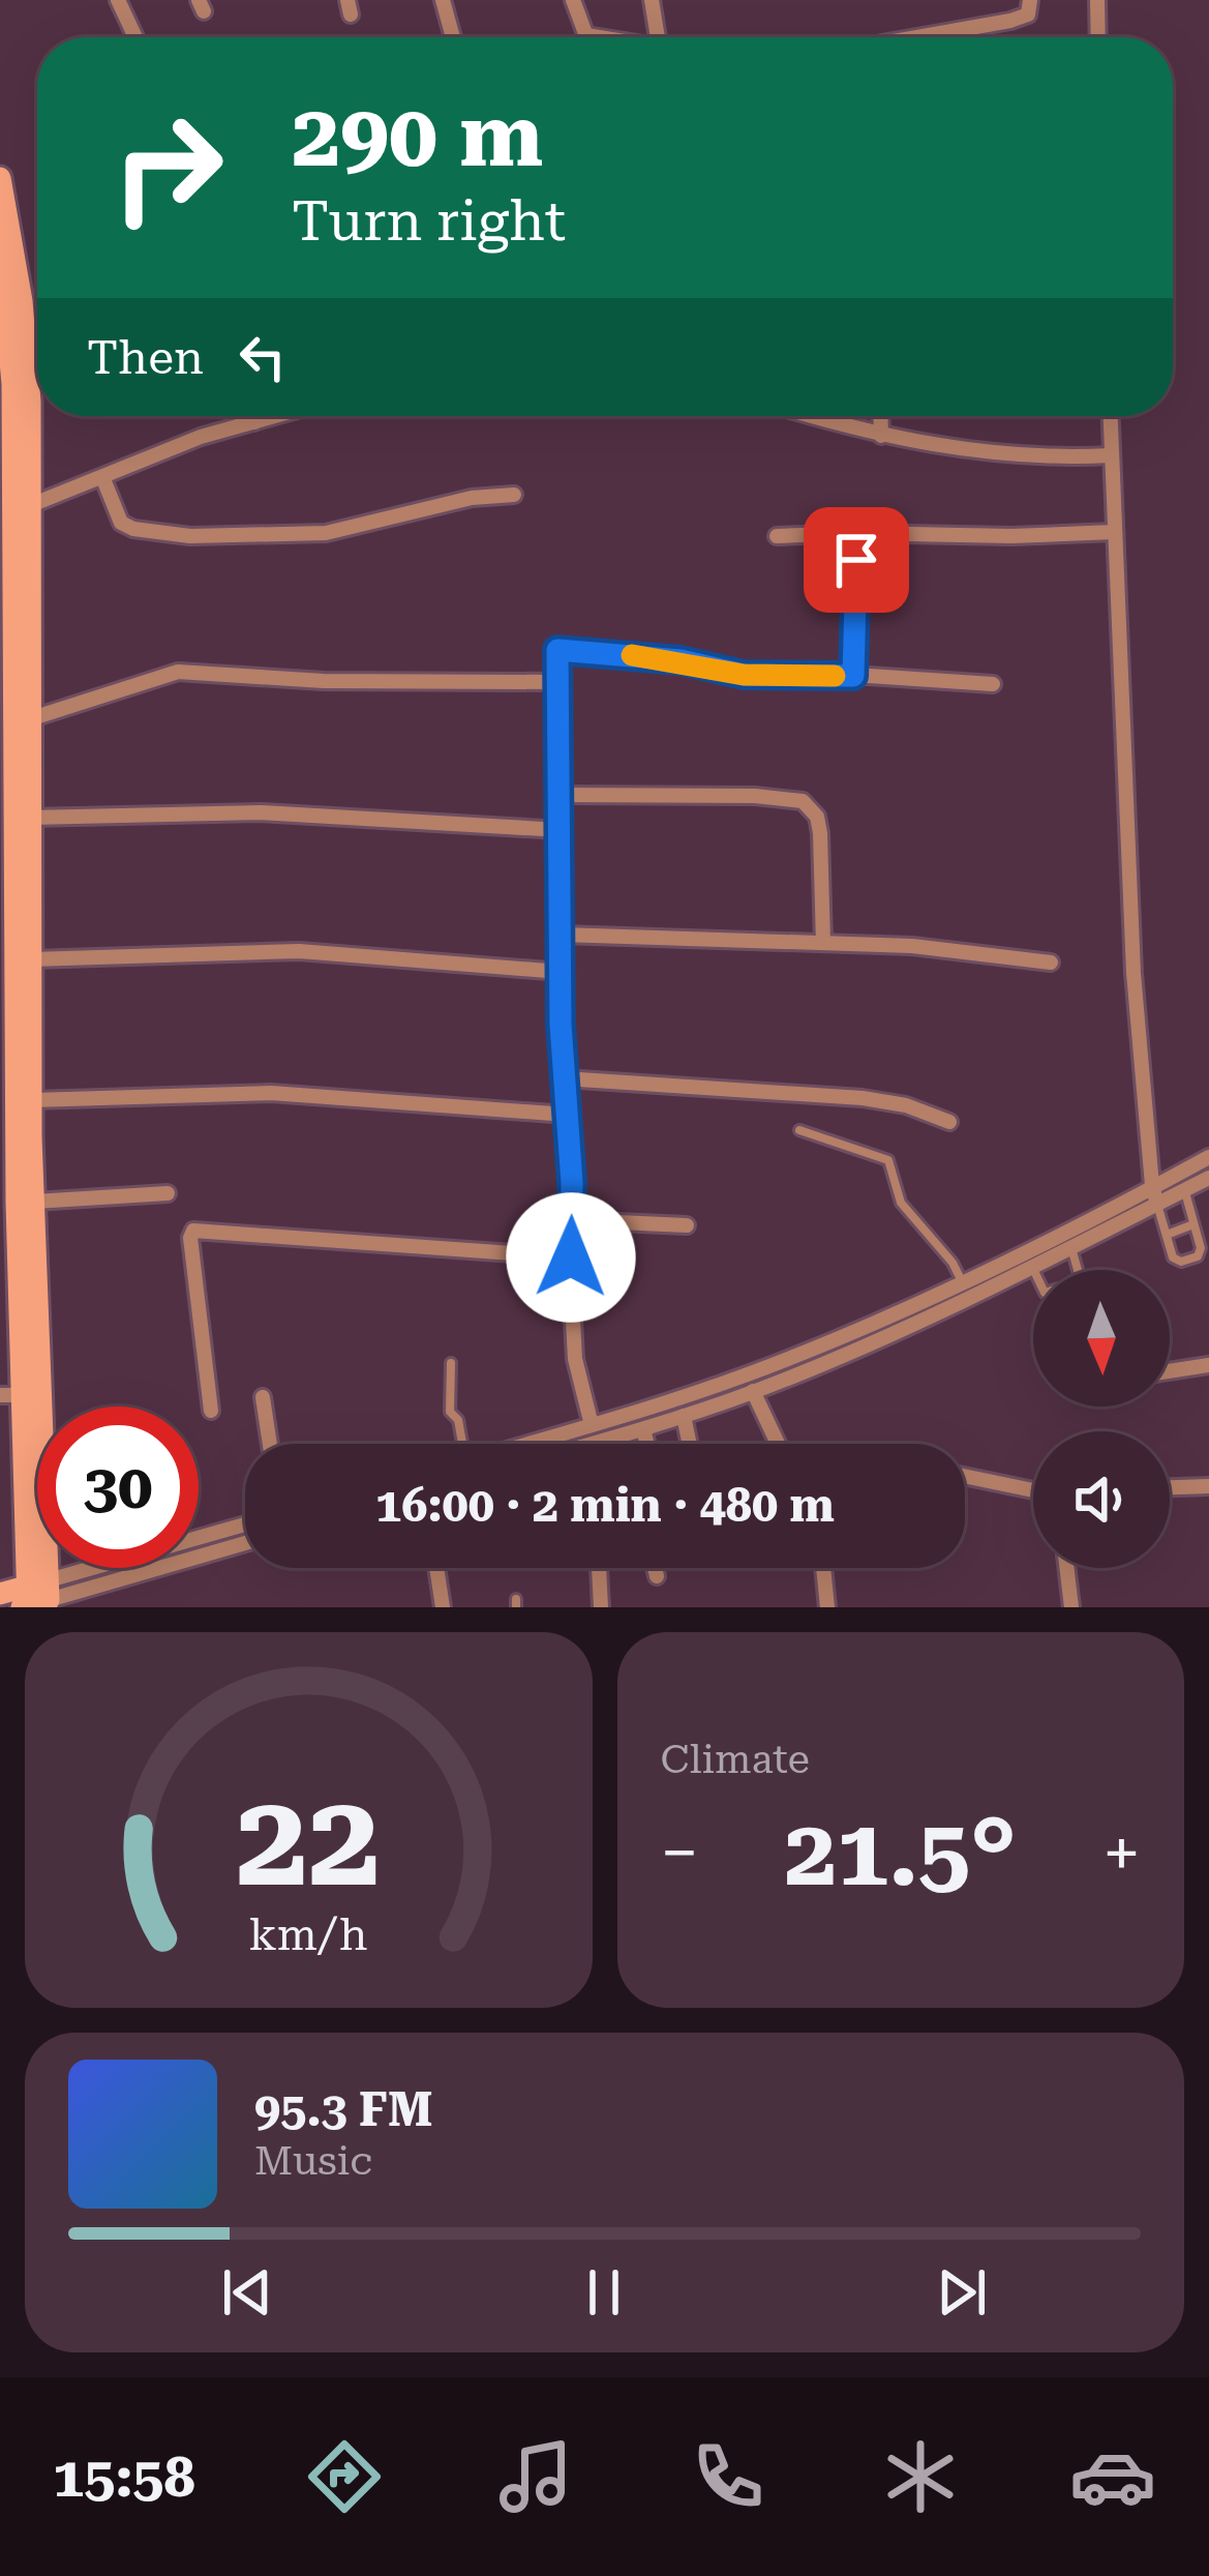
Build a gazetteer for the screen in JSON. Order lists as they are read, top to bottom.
{
  "north": "bottom",
  "page": {
    "turn": ["290 m", "Turn right"],
    "then": "Then",
    "limit": "30",
    "trip": "16:00 · 2 min · 480 m",
    "tile": "Climate",
    "heat": ["−", "21.5°", "+"],
    "song": ["95.3 FM", "Music"],
    "tabs": "15:58",
    "gauge": ["22", "km/h"]
  }
}
